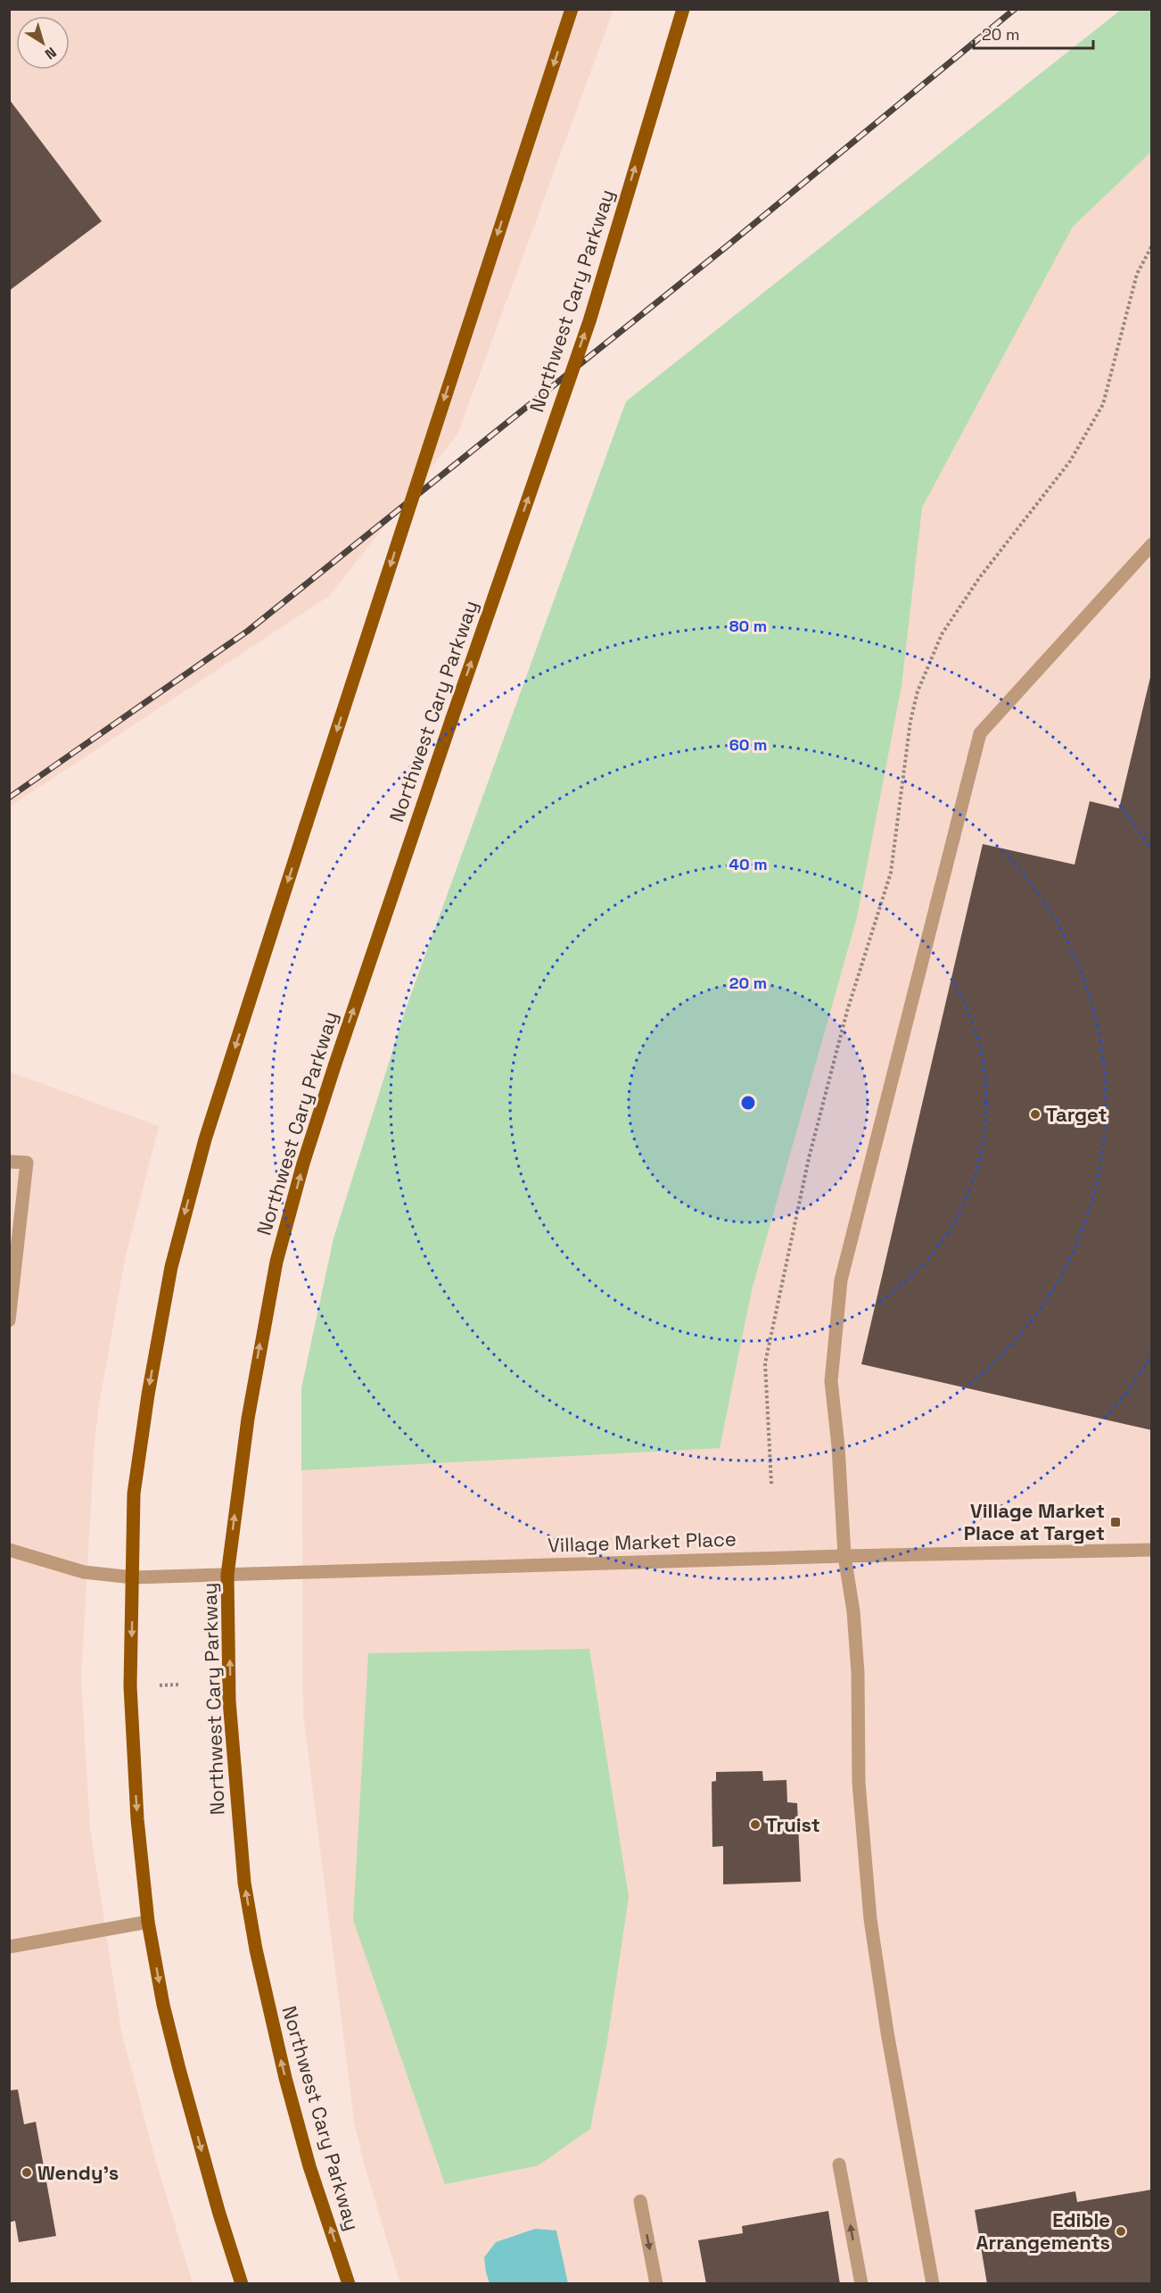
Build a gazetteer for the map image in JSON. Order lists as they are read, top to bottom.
{
  "streets": {
    "main road": ["Northwest Cary Parkway"],
    "street": ["Village Market Place"]
  },
  "crossings": [
    ["Northwest Cary Parkway", "Village Market Place"]
  ],
  "places": {
    "other": [
      "Target",
      "Truist",
      "Wendy's",
      "Edible Arrangements"
    ],
    "transit": ["Village Market Place at Target"]
  },
  "scale_bar": "20 m",
  "north": "bottom right",
  "rings": [
    "80 m",
    "60 m",
    "40 m",
    "20 m"
  ]
}
